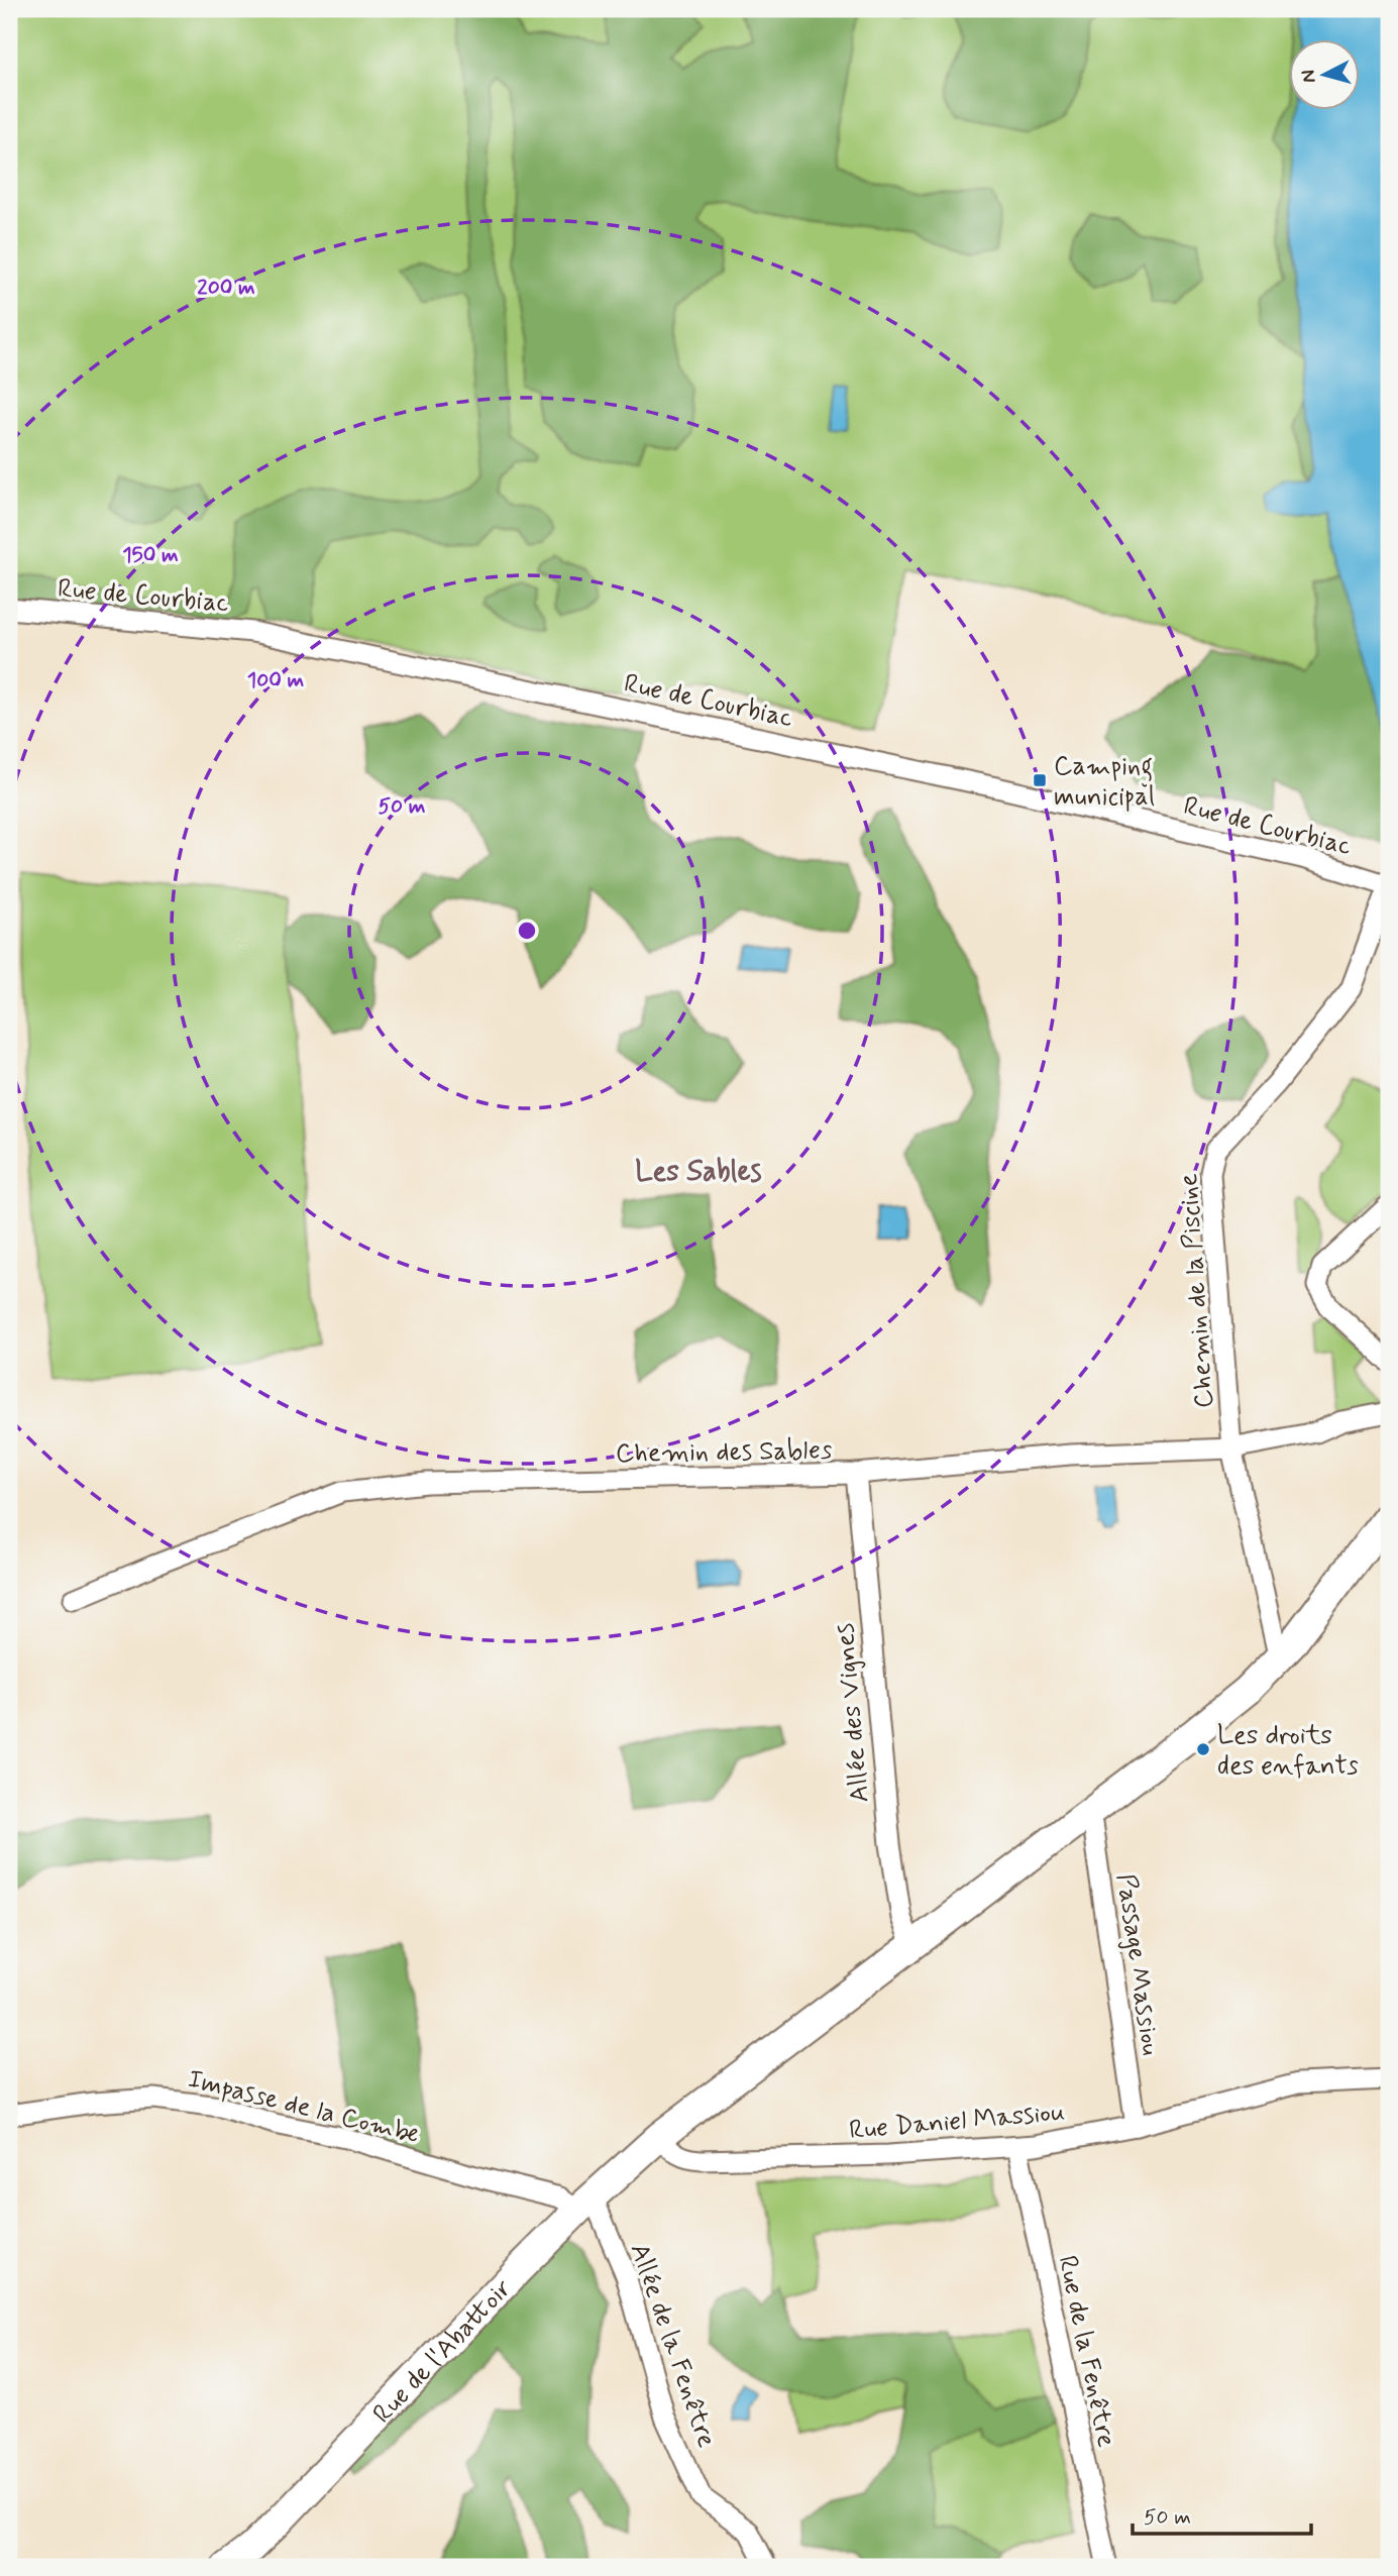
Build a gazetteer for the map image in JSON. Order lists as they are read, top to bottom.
{
  "streets": {
    "street": [
      "Rue de Courbiac",
      "Chemin de la Piscine",
      "Chemin des Sables",
      "Allée des Vignes",
      "Passage Massiou",
      "Impasse de la Combe",
      "Rue Daniel Massiou",
      "Allée de la Fenêtre",
      "Rue de l'Abattoir",
      "Rue de la Fenêtre"
    ]
  },
  "crossings": [
    ["Rue de Courbiac", "Chemin de la Piscine"],
    ["Chemin de la Piscine", "Chemin des Sables"],
    ["Chemin de la Piscine", "Rue de l'Abattoir"],
    ["Chemin des Sables", "Allée des Vignes"],
    ["Allée des Vignes", "Rue de l'Abattoir"],
    ["Passage Massiou", "Rue Daniel Massiou"],
    ["Passage Massiou", "Rue de l'Abattoir"],
    ["Impasse de la Combe", "Allée de la Fenêtre"],
    ["Impasse de la Combe", "Rue de l'Abattoir"],
    ["Rue Daniel Massiou", "Rue de l'Abattoir"],
    ["Rue Daniel Massiou", "Rue de la Fenêtre"],
    ["Allée de la Fenêtre", "Rue de l'Abattoir"]
  ],
  "districts": ["Les Sables"],
  "places": {
    "transit": ["Camping municipal"],
    "other": ["Les droits des enfants"]
  },
  "scale_bar": "50 m",
  "north": "left",
  "rings": [
    "200 m",
    "150 m",
    "100 m",
    "50 m"
  ]
}
